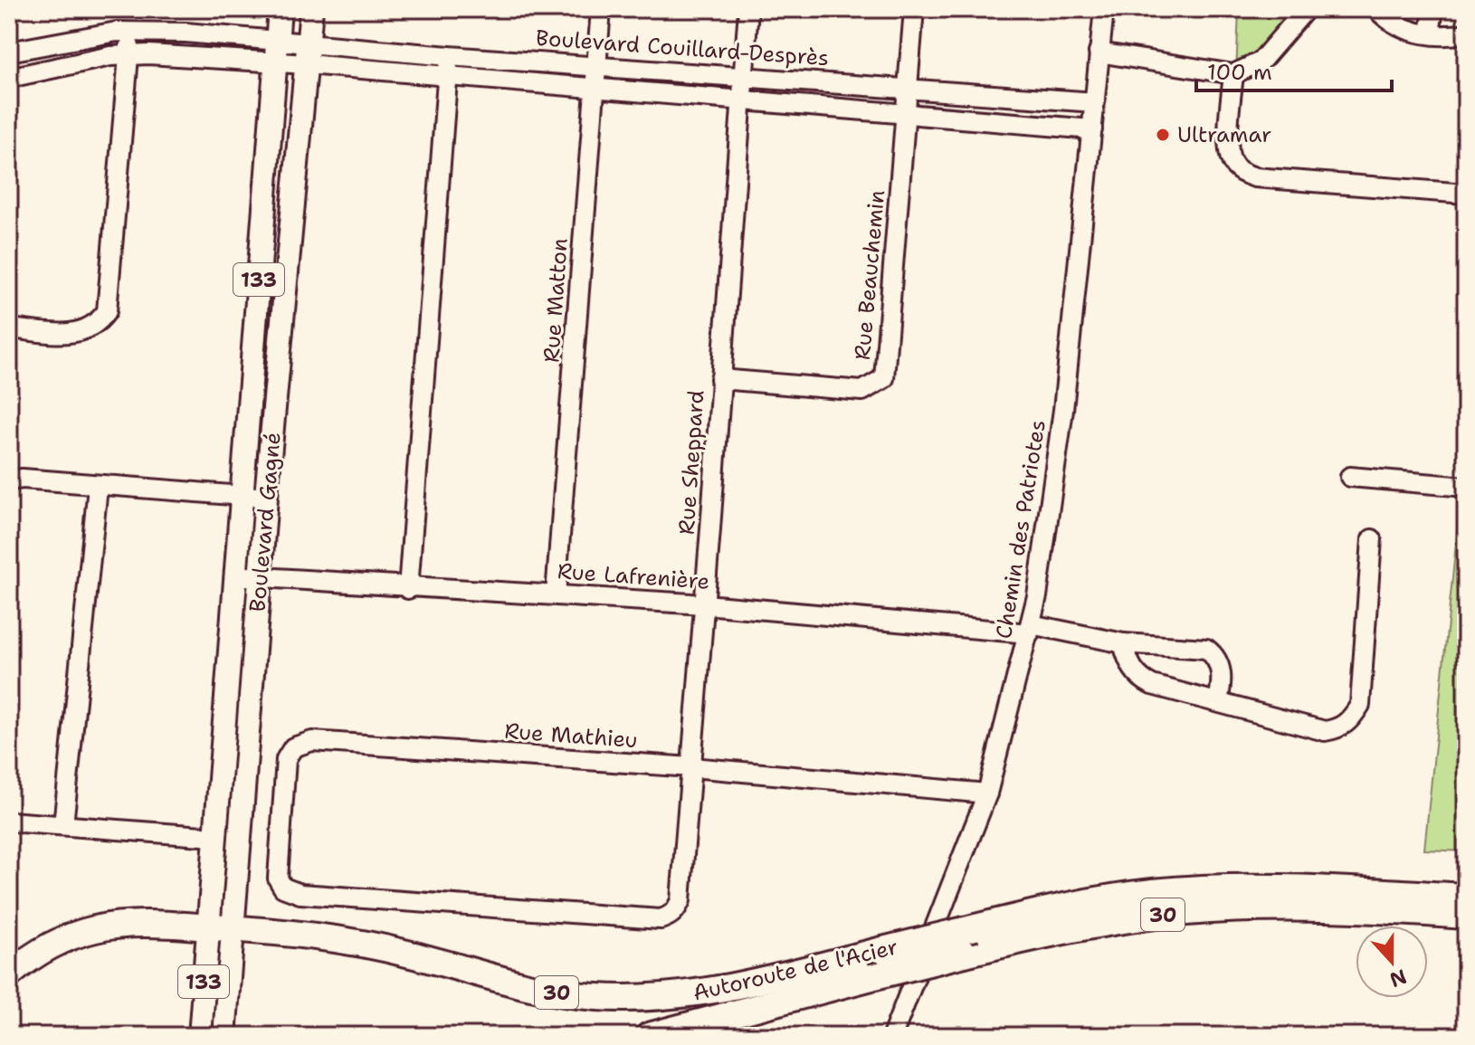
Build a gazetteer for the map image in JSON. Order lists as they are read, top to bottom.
{
  "streets": {
    "highway": ["30", "Autoroute de l'Acier"],
    "main road": ["133", "Boulevard Gagné"],
    "street": [
      "Boulevard Couillard-Desprès",
      "Rue Beauchemin",
      "Rue Matton",
      "Rue Sheppard",
      "Chemin des Patriotes",
      "Rue Lafrenière",
      "Rue Mathieu"
    ]
  },
  "crossings": [
    ["Boulevard Couillard-Desprès", "Rue Beauchemin"],
    ["Boulevard Couillard-Desprès", "Rue Matton"],
    ["Boulevard Couillard-Desprès", "Rue Sheppard"],
    ["Boulevard Couillard-Desprès", "Boulevard Gagné"],
    ["Boulevard Couillard-Desprès", "Chemin des Patriotes"],
    ["Rue Beauchemin", "Rue Sheppard"],
    ["Rue Matton", "Rue Lafrenière"],
    ["Rue Sheppard", "Rue Lafrenière"],
    ["Rue Sheppard", "Rue Mathieu"],
    ["Boulevard Gagné", "Rue Lafrenière"],
    ["Boulevard Gagné", "Autoroute de l'Acier"],
    ["Chemin des Patriotes", "Rue Lafrenière"],
    ["Chemin des Patriotes", "Rue Mathieu"]
  ],
  "places": ["Ultramar"],
  "scale_bar": "100 m",
  "north": "bottom"
}
